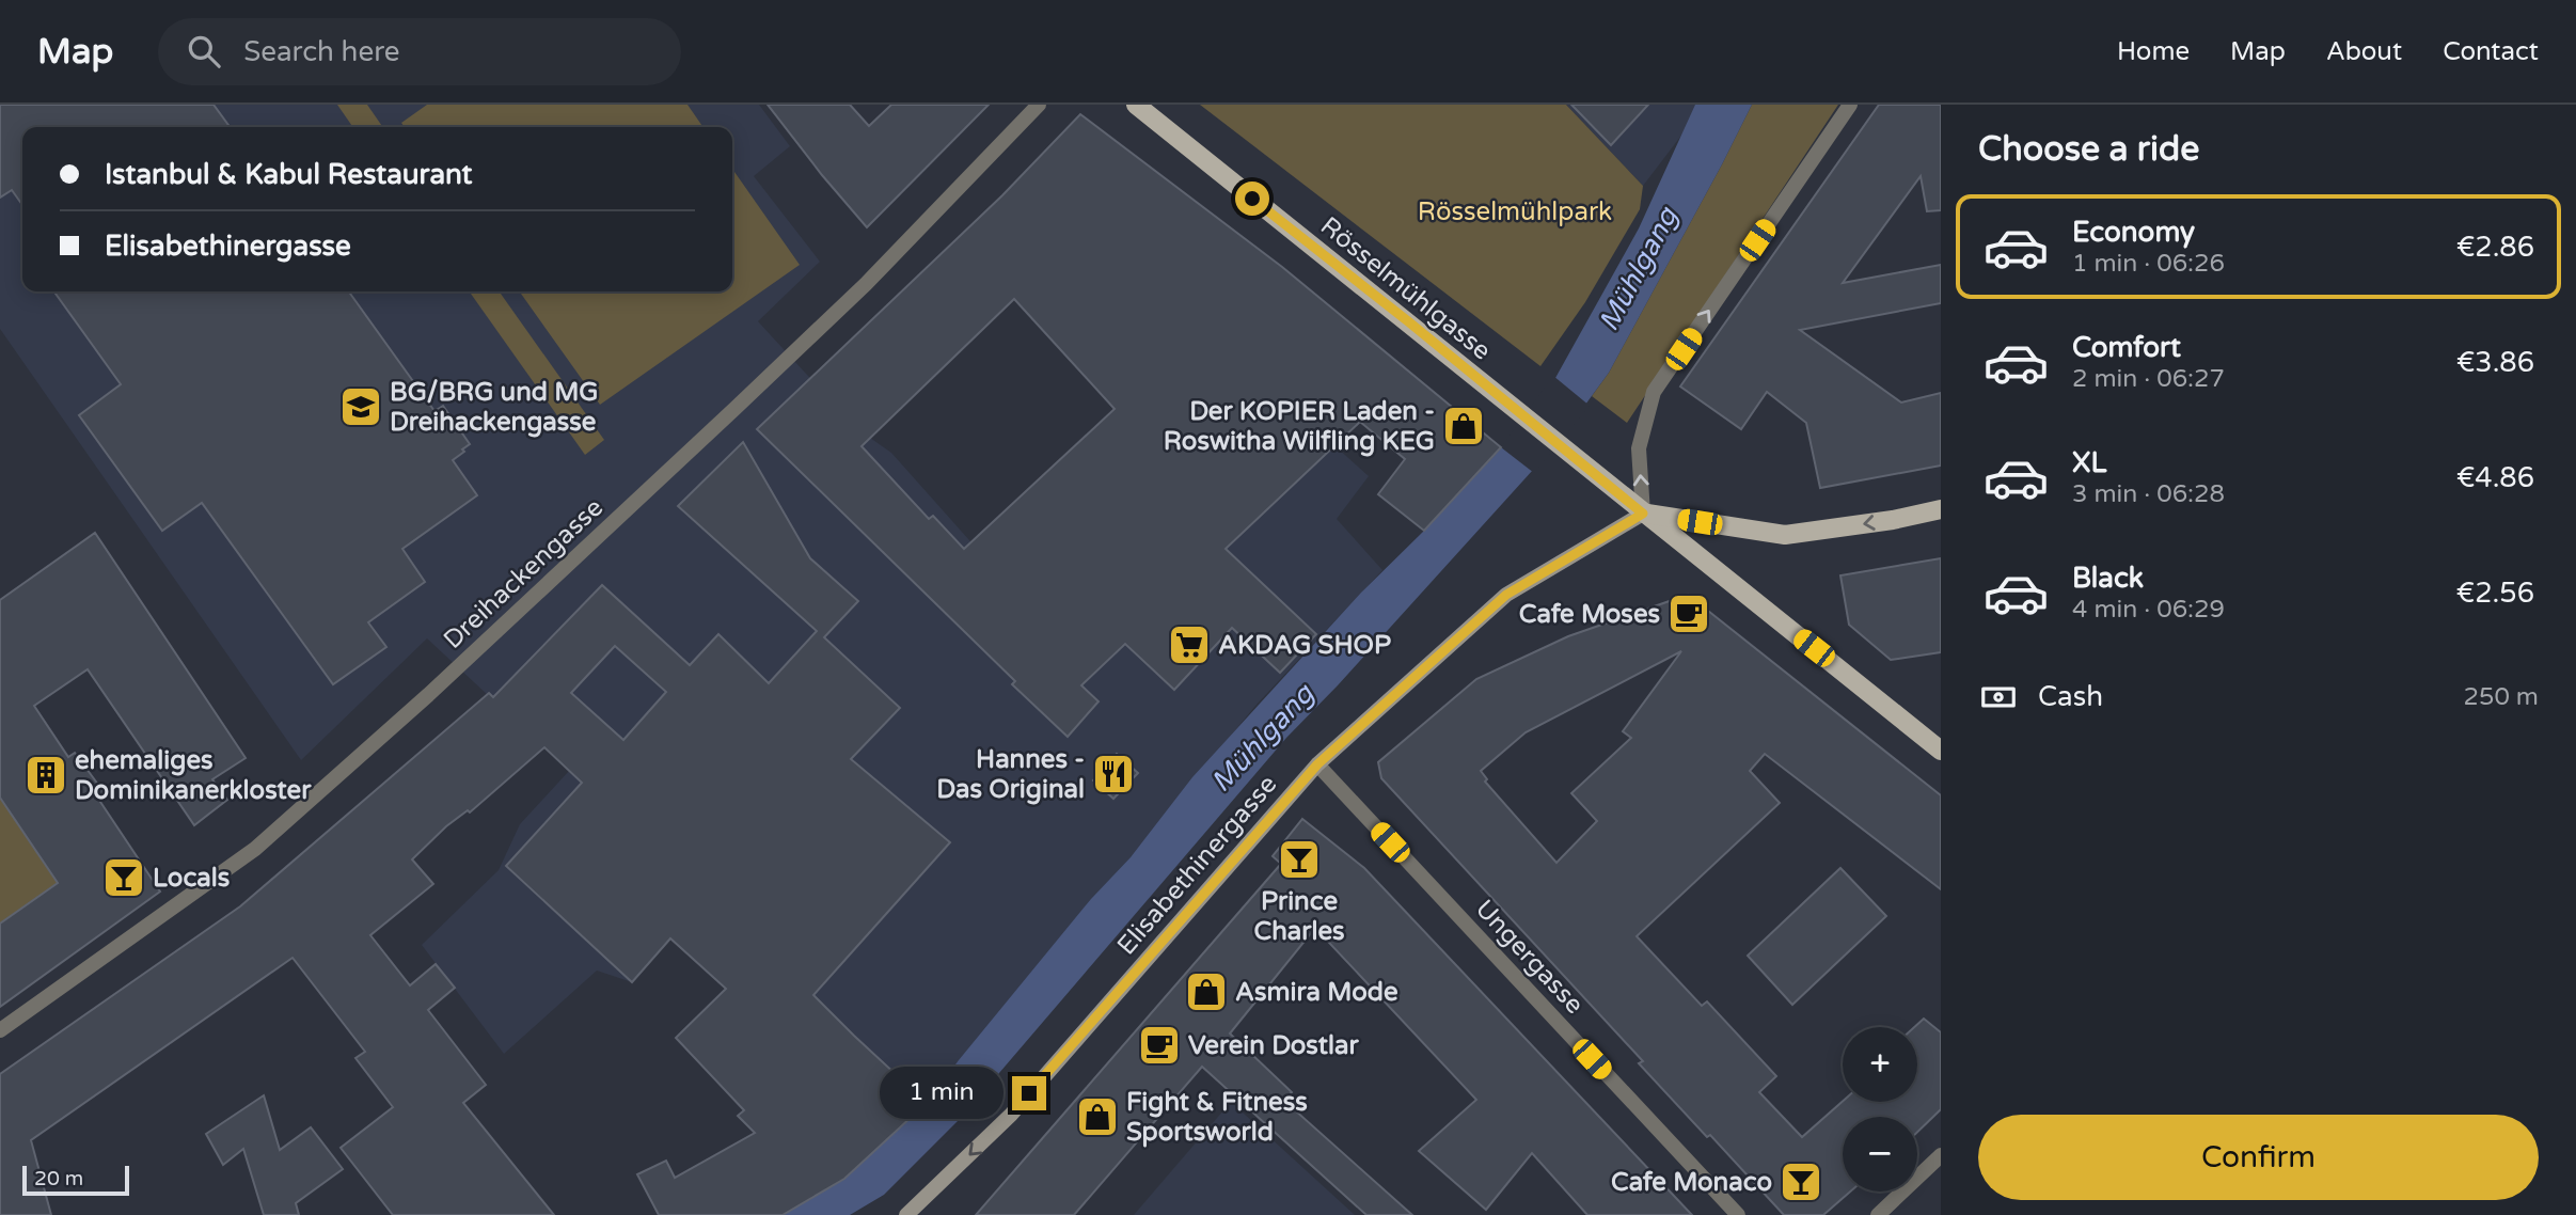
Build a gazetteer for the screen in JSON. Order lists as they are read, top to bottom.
{
  "streets": {
    "main road": ["Rösselmühlgasse", "Elisabethinergasse"],
    "street": ["Dreihackengasse", "Ungergasse"]
  },
  "crossings": [
    ["Rösselmühlgasse", "Elisabethinergasse"],
    ["Elisabethinergasse", "Ungergasse"]
  ],
  "one_way": ["Elisabethinergasse"],
  "water": ["Mühlgang"],
  "parks": ["Rösselmühlpark"],
  "places": {
    "school or university": ["BG/BRG und MG Dreihackengasse"],
    "shop": ["Der KOPIER Laden - Roswitha Wilfling KEG", "Asmira Mode", "Fight & Fitness Sportsworld"],
    "cafe": ["Cafe Moses", "Verein Dostlar"],
    "supermarket": ["AKDAG SHOP"],
    "restaurant": ["Hannes - Das Original"],
    "building": ["ehemaliges Dominikanerkloster"],
    "bar": ["Prince Charles", "Locals", "Cafe Monaco"]
  },
  "scale_bar": "20 m",
  "page": {
    "header": "Map",
    "search": "Search here",
    "nav": [
      "Home",
      "Map",
      "About",
      "Contact"
    ],
    "heading": "Choose a ride",
    "banner": ["Istanbul & Kabul Restaurant", "Elisabethinergasse"],
    "list": [
      {
        "name": "Economy",
        "note": "1 min · 06:26",
        "value": "€2.86"
      },
      {
        "name": "Comfort",
        "note": "2 min · 06:27",
        "value": "€3.86"
      },
      {
        "name": "XL",
        "note": "3 min · 06:28",
        "value": "€4.86"
      },
      {
        "name": "Black",
        "note": "4 min · 06:29",
        "value": "€2.56"
      }
    ],
    "pay": ["Cash", "250 m"],
    "map_buttons": ["+", "−"],
    "bubble": "1 min",
    "buttons": "Confirm",
    "scale": "20 m"
  }
}
